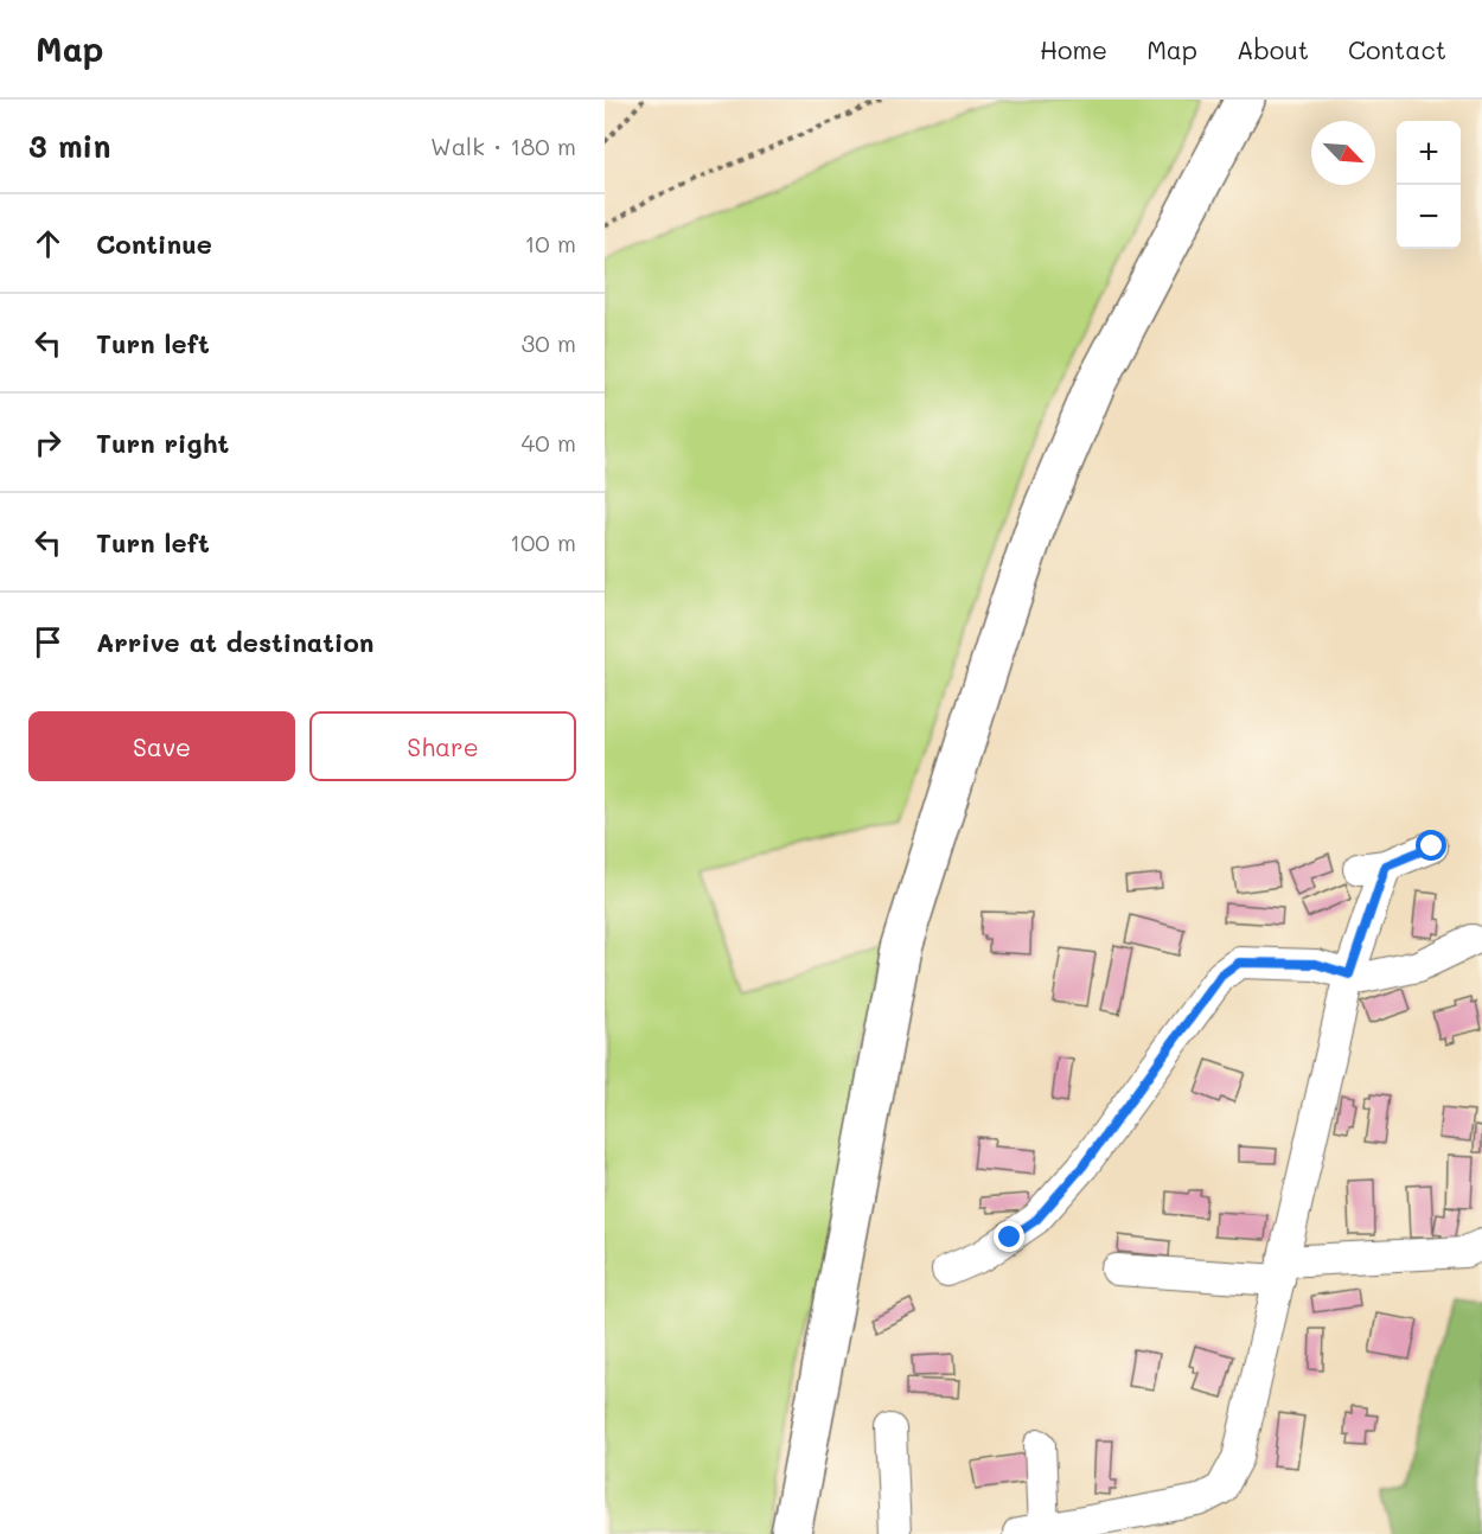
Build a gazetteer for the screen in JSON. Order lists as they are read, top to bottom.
{
  "north": "bottom right",
  "page": {
    "header": "Map",
    "nav": [
      "Home",
      "Map",
      "About",
      "Contact"
    ],
    "heading": ["3 min", "Walk · 180 m"],
    "map_buttons": ["+", "−"],
    "list": [
      ["Continue", "10 m"],
      ["Turn left", "30 m"],
      ["Turn right", "40 m"],
      ["Turn left", "100 m"],
      "Arrive at destination"
    ],
    "buttons": ["Save", "Share"]
  }
}
